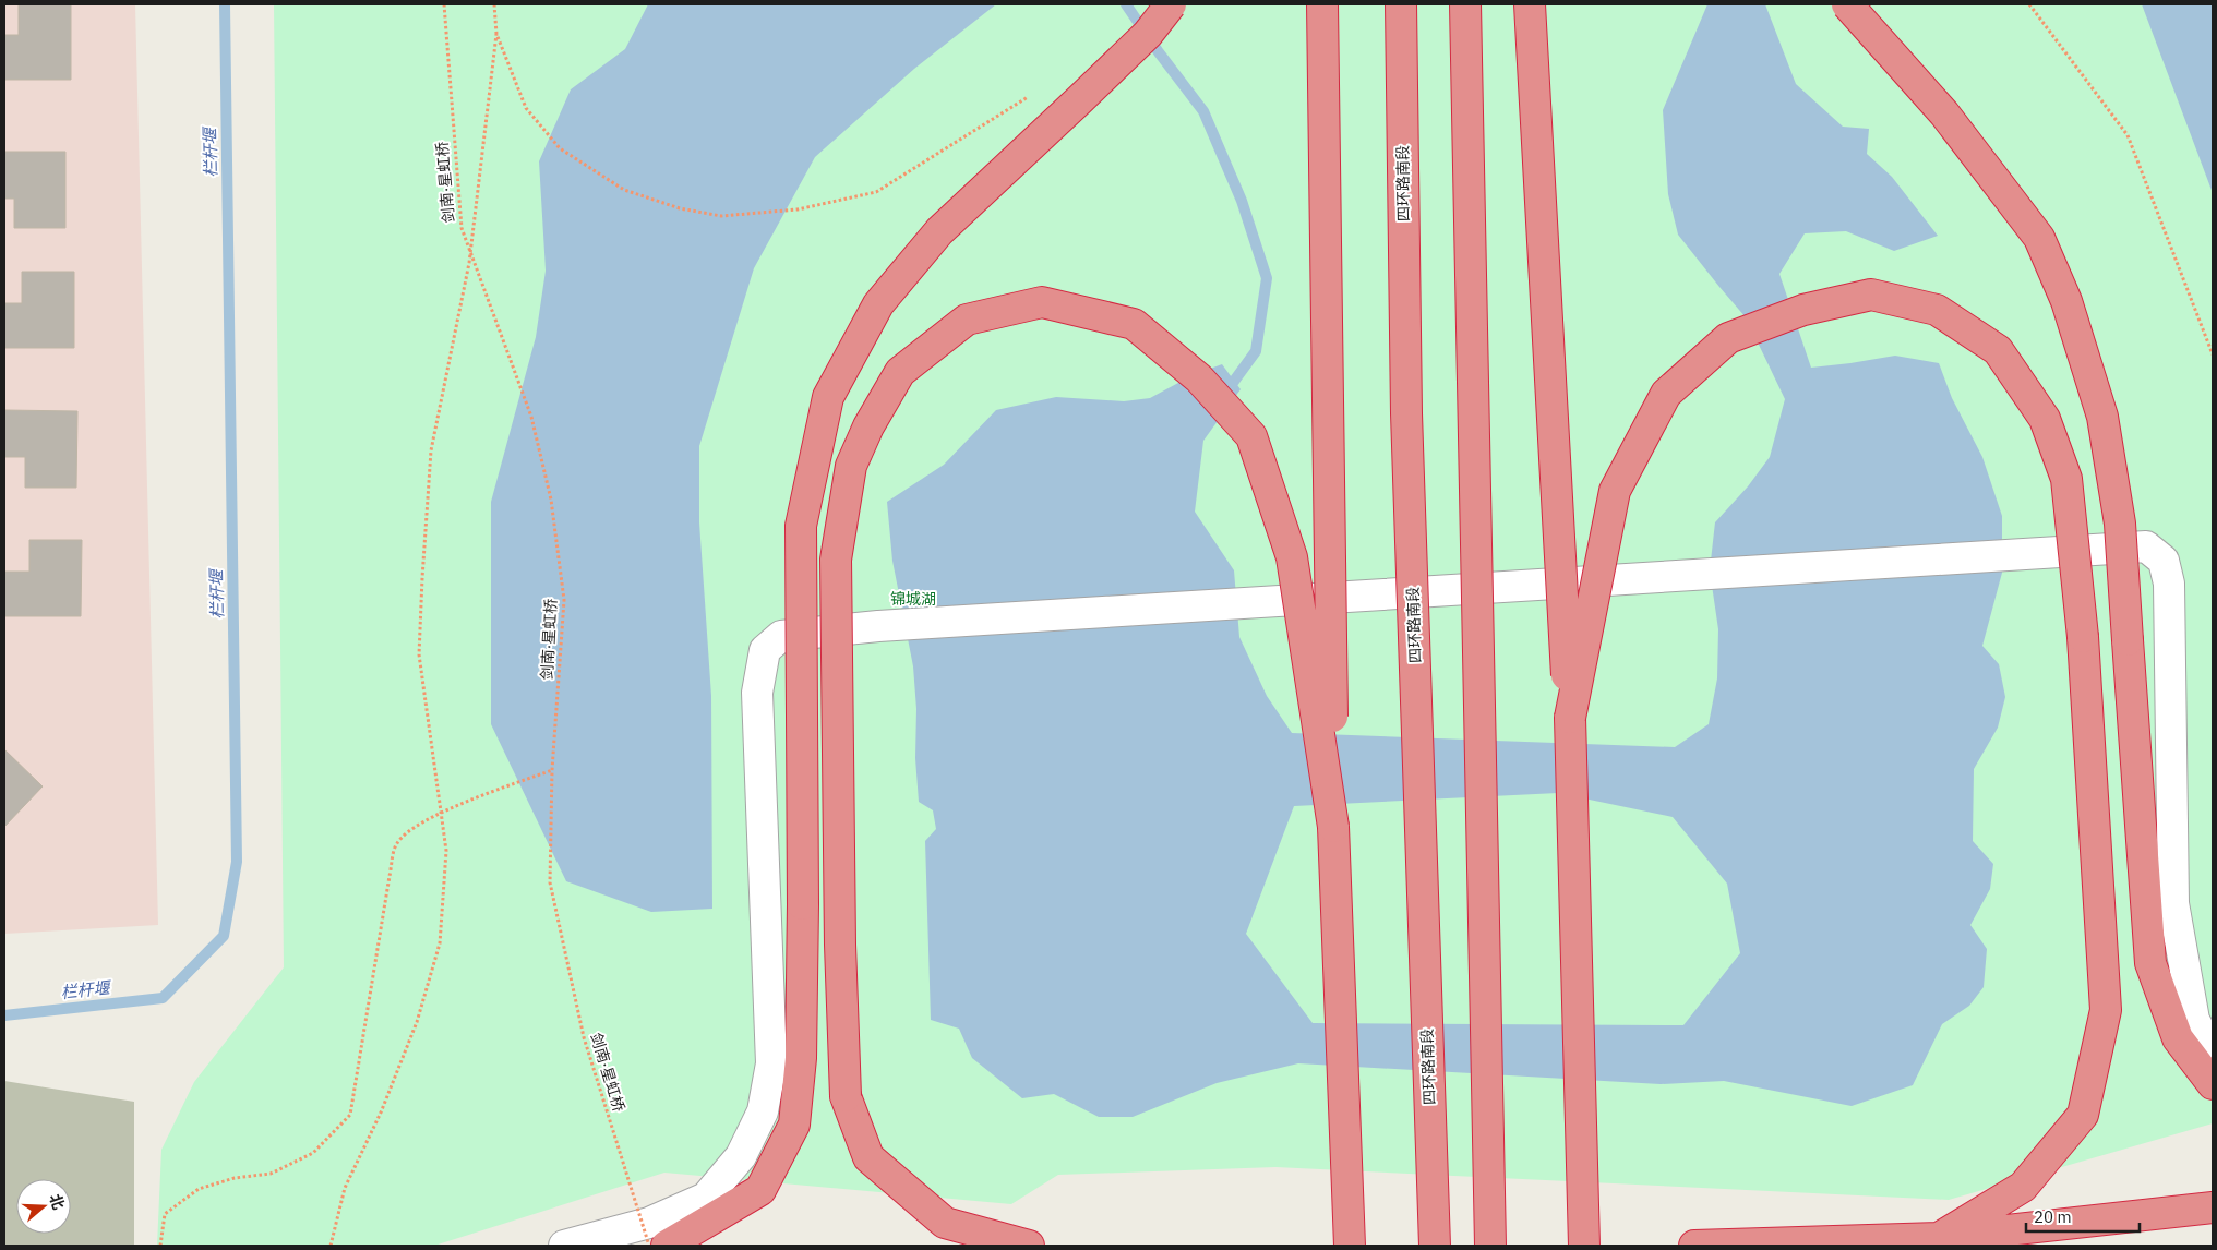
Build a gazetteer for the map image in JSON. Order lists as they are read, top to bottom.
{
  "streets": {
    "highway": ["四环路南段"],
    "path": ["剑南·星虹桥"]
  },
  "water": ["栏杆堰"],
  "parks": ["锦城湖"],
  "scale_bar": "20 m",
  "north": "right"
}
